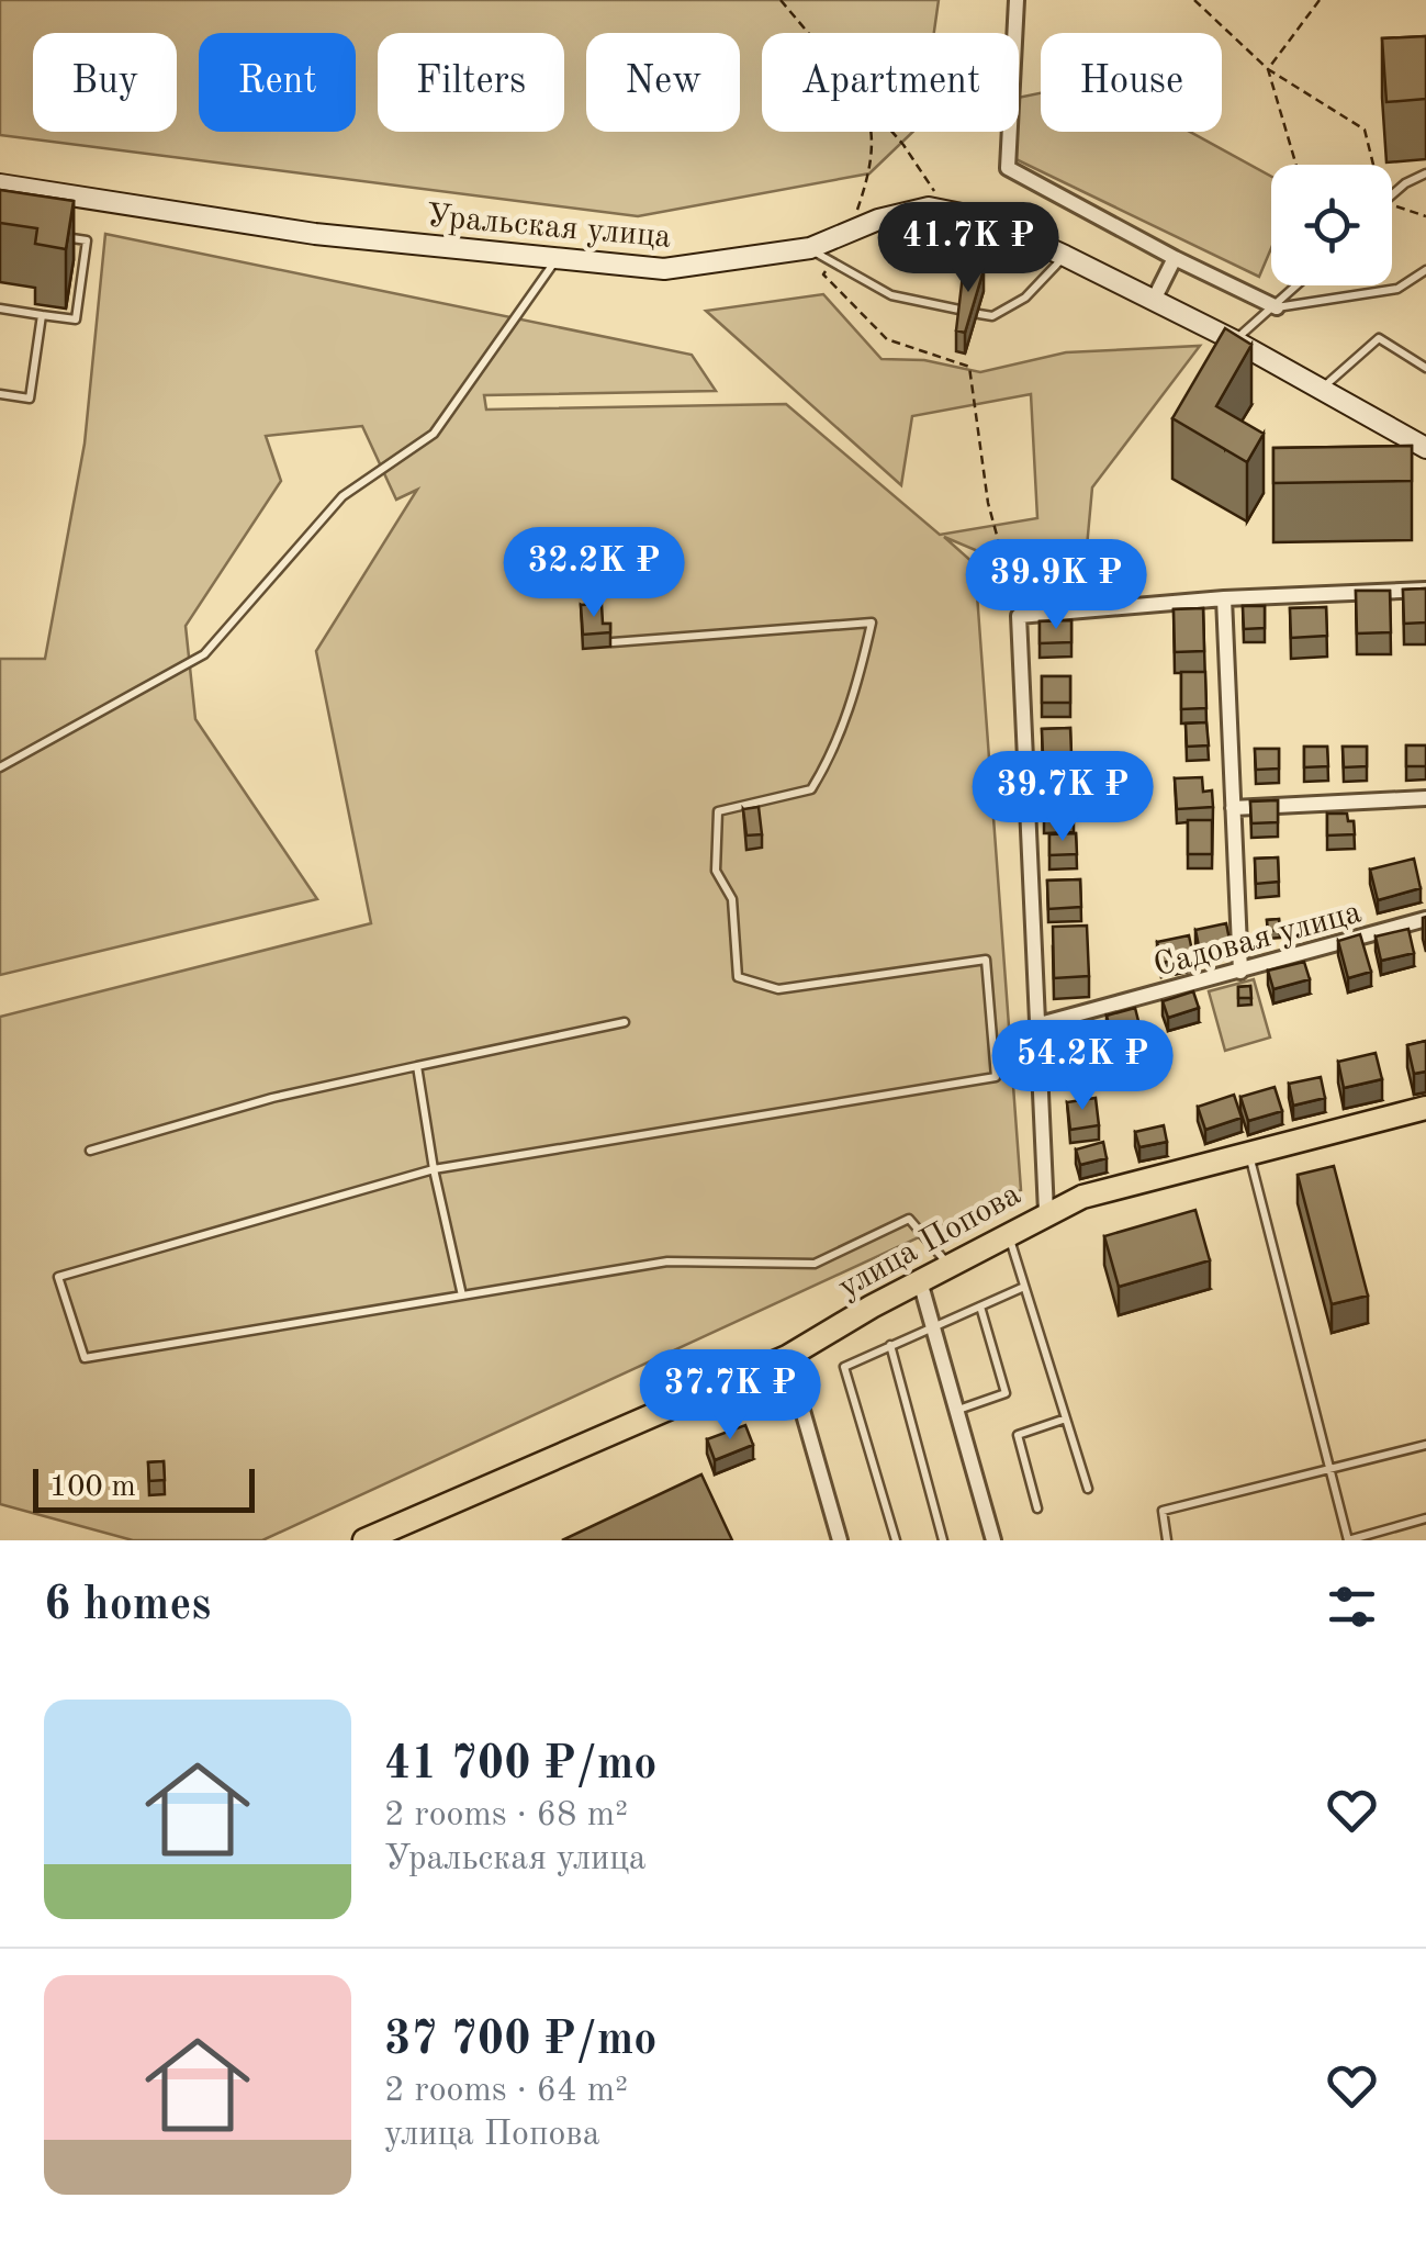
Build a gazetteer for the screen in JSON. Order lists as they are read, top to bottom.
{
  "streets": {
    "main road": ["улица Попова"],
    "street": ["Уральская улица", "Садовая улица"]
  },
  "scale_bar": "100 m",
  "page": {
    "chip": [
      "Buy",
      "Rent",
      "Filters",
      "New",
      "Apartment",
      "House"
    ],
    "price": [
      "41.7K ₽",
      "32.2K ₽",
      "39.9K ₽",
      "39.7K ₽",
      "54.2K ₽",
      "37.7K ₽"
    ],
    "scale": "100 m",
    "heading": "6 homes",
    "list": [
      {
        "name": "41 700 ₽/mo",
        "note": "2 rooms · 68 m² · Уральская улица"
      },
      {
        "name": "37 700 ₽/mo",
        "note": "2 rooms · 64 m² · улица Попова"
      }
    ]
  }
}
